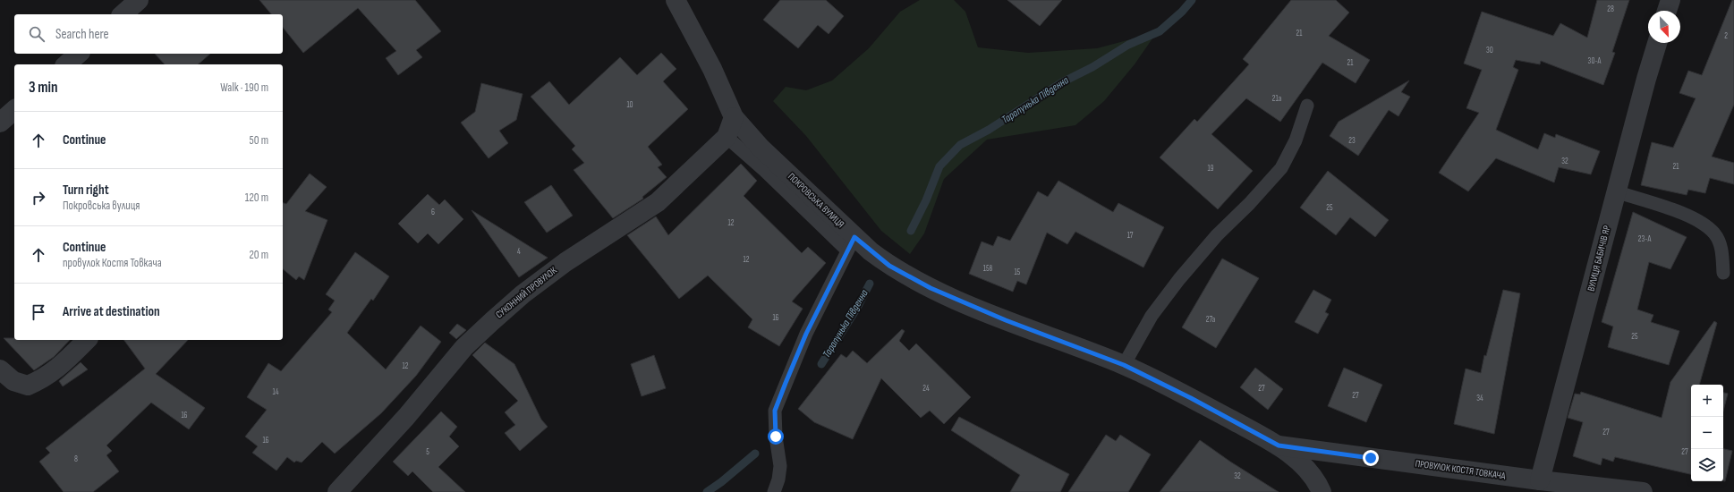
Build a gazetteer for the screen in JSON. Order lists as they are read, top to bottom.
{
  "streets": {
    "street": [
      "ПОКРОВСЬКА ВУЛИЦЯ",
      "ВУЛИЦЯ БАБИЧІВ ЯР",
      "СУКОННИЙ ПРОВУЛОК",
      "ПРОВУЛОК КОСТЯ ТОВКАЧА"
    ]
  },
  "crossings": [
    ["ПОКРОВСЬКА ВУЛИЦЯ", "СУКОННИЙ ПРОВУЛОК"],
    ["ПОКРОВСЬКА ВУЛИЦЯ", "ПРОВУЛОК КОСТЯ ТОВКАЧА"],
    ["ВУЛИЦЯ БАБИЧІВ ЯР", "ПРОВУЛОК КОСТЯ ТОВКАЧА"]
  ],
  "water": ["Тарапунька Південна"],
  "house_numbers": [
    "28",
    "21",
    "2",
    "30",
    "30-А",
    "21",
    "21а",
    "10",
    "23",
    "32",
    "21",
    "19",
    "25",
    "6",
    "12",
    "17",
    "23-А",
    "4",
    "12",
    "15в",
    "15",
    "16",
    "27а",
    "25",
    "12",
    "24",
    "27",
    "14",
    "27",
    "34",
    "16",
    "27",
    "16",
    "5",
    "27",
    "8",
    "32"
  ],
  "north": "bottom right",
  "page": {
    "search": "Search here",
    "heading": ["3 min", "Walk · 190 m"],
    "list": [
      ["Continue", "50 m"],
      ["Turn right", "Покровська вулиця", "120 m"],
      ["Continue", "провулок Костя Товкача", "20 m"],
      "Arrive at destination"
    ],
    "map_buttons": ["+", "−"]
  }
}
